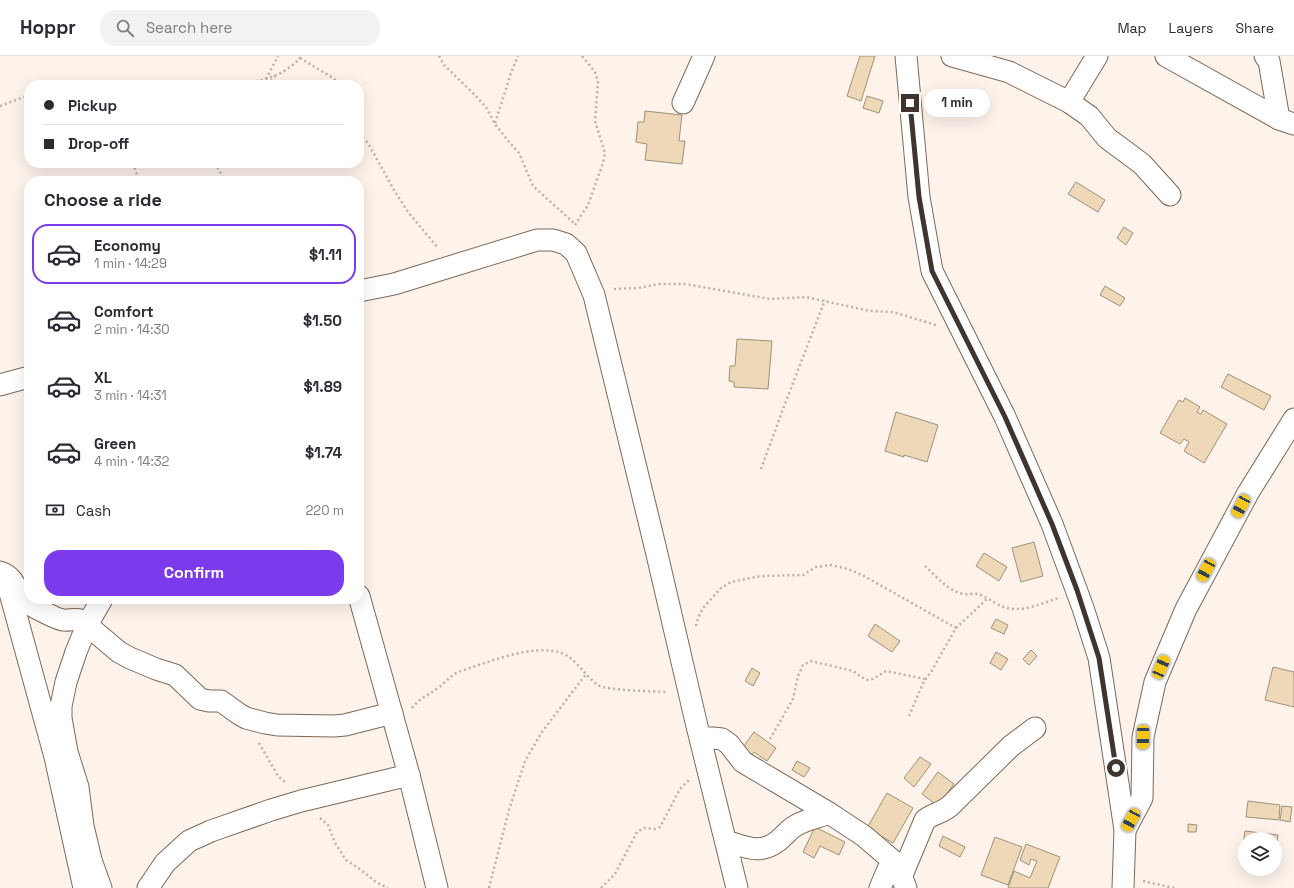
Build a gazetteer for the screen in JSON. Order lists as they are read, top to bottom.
{
  "page": {
    "header": "Hoppr",
    "search": "Search here",
    "nav": ["Map", "Layers", "Share"],
    "banner": ["Pickup", "Drop-off"],
    "bubble": "1 min",
    "heading": "Choose a ride",
    "list": [
      {
        "name": "Economy",
        "note": "1 min · 14:29",
        "value": "$1.11"
      },
      {
        "name": "Comfort",
        "note": "2 min · 14:30",
        "value": "$1.50"
      },
      {
        "name": "XL",
        "note": "3 min · 14:31",
        "value": "$1.89"
      },
      {
        "name": "Green",
        "note": "4 min · 14:32",
        "value": "$1.74"
      }
    ],
    "pay": ["Cash", "220 m"],
    "buttons": "Confirm"
  }
}
